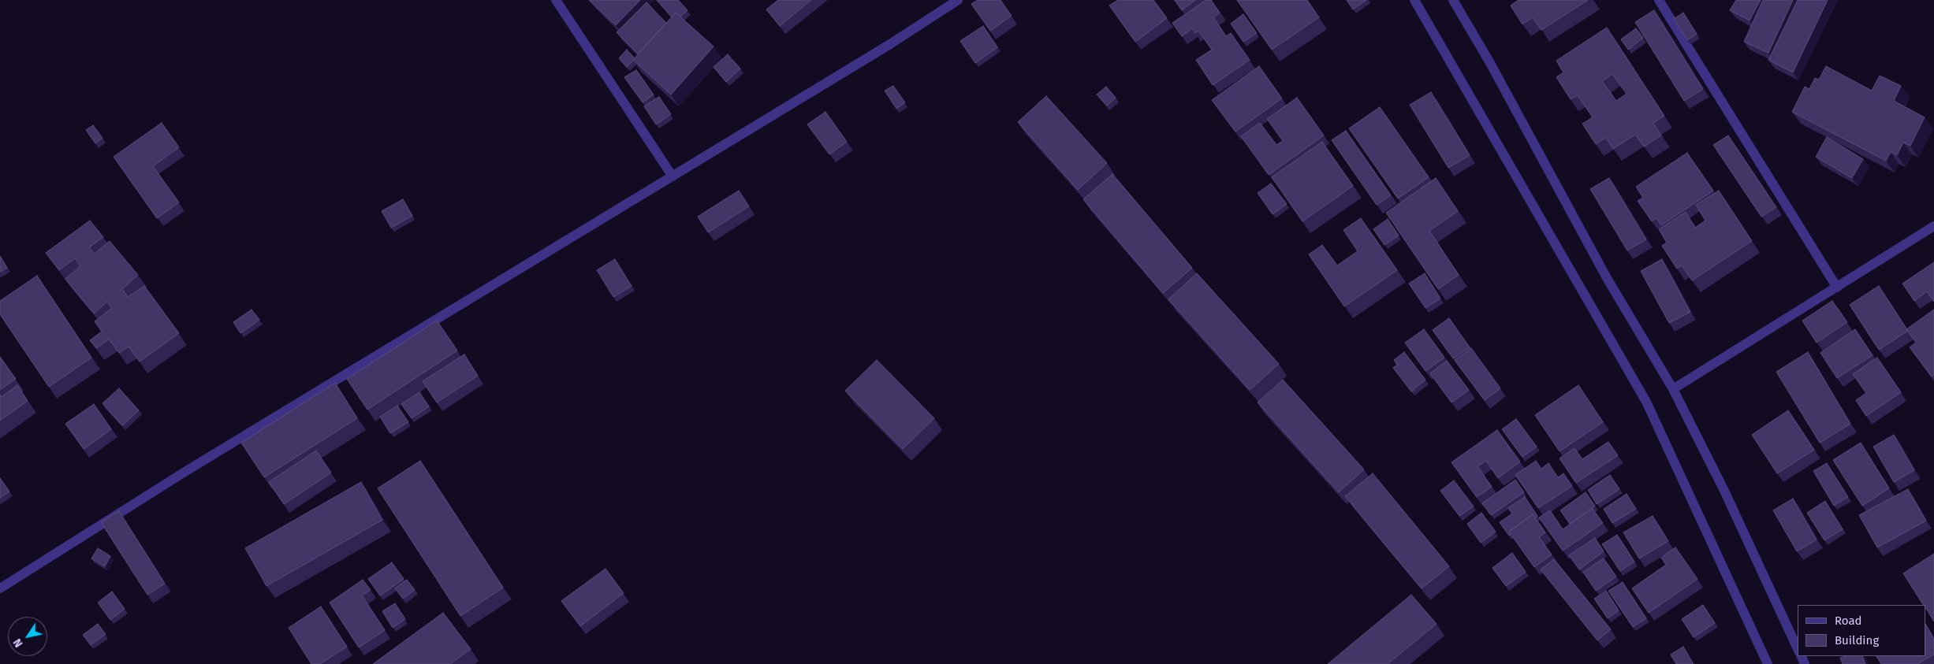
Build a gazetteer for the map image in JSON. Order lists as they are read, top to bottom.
{
  "legend": ["Road", "Building"],
  "north": "bottom left"
}
